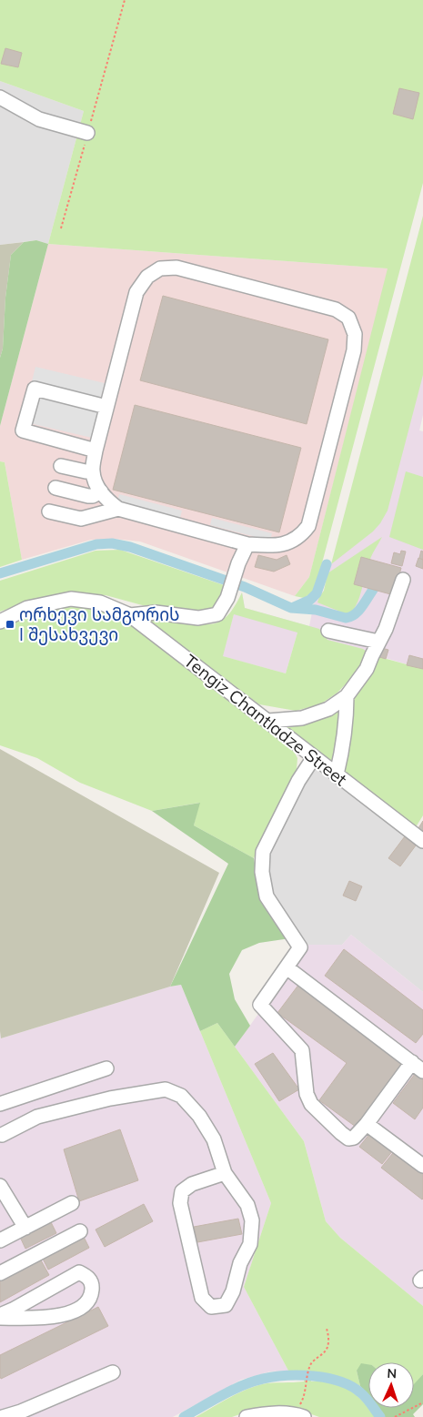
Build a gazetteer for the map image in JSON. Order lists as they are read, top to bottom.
{
  "streets": {
    "street": ["Tengiz Chantladze Street"]
  },
  "places": {
    "transit": ["ორხევი სამგორის I შესახვევი"]
  },
  "north": "top"
}
